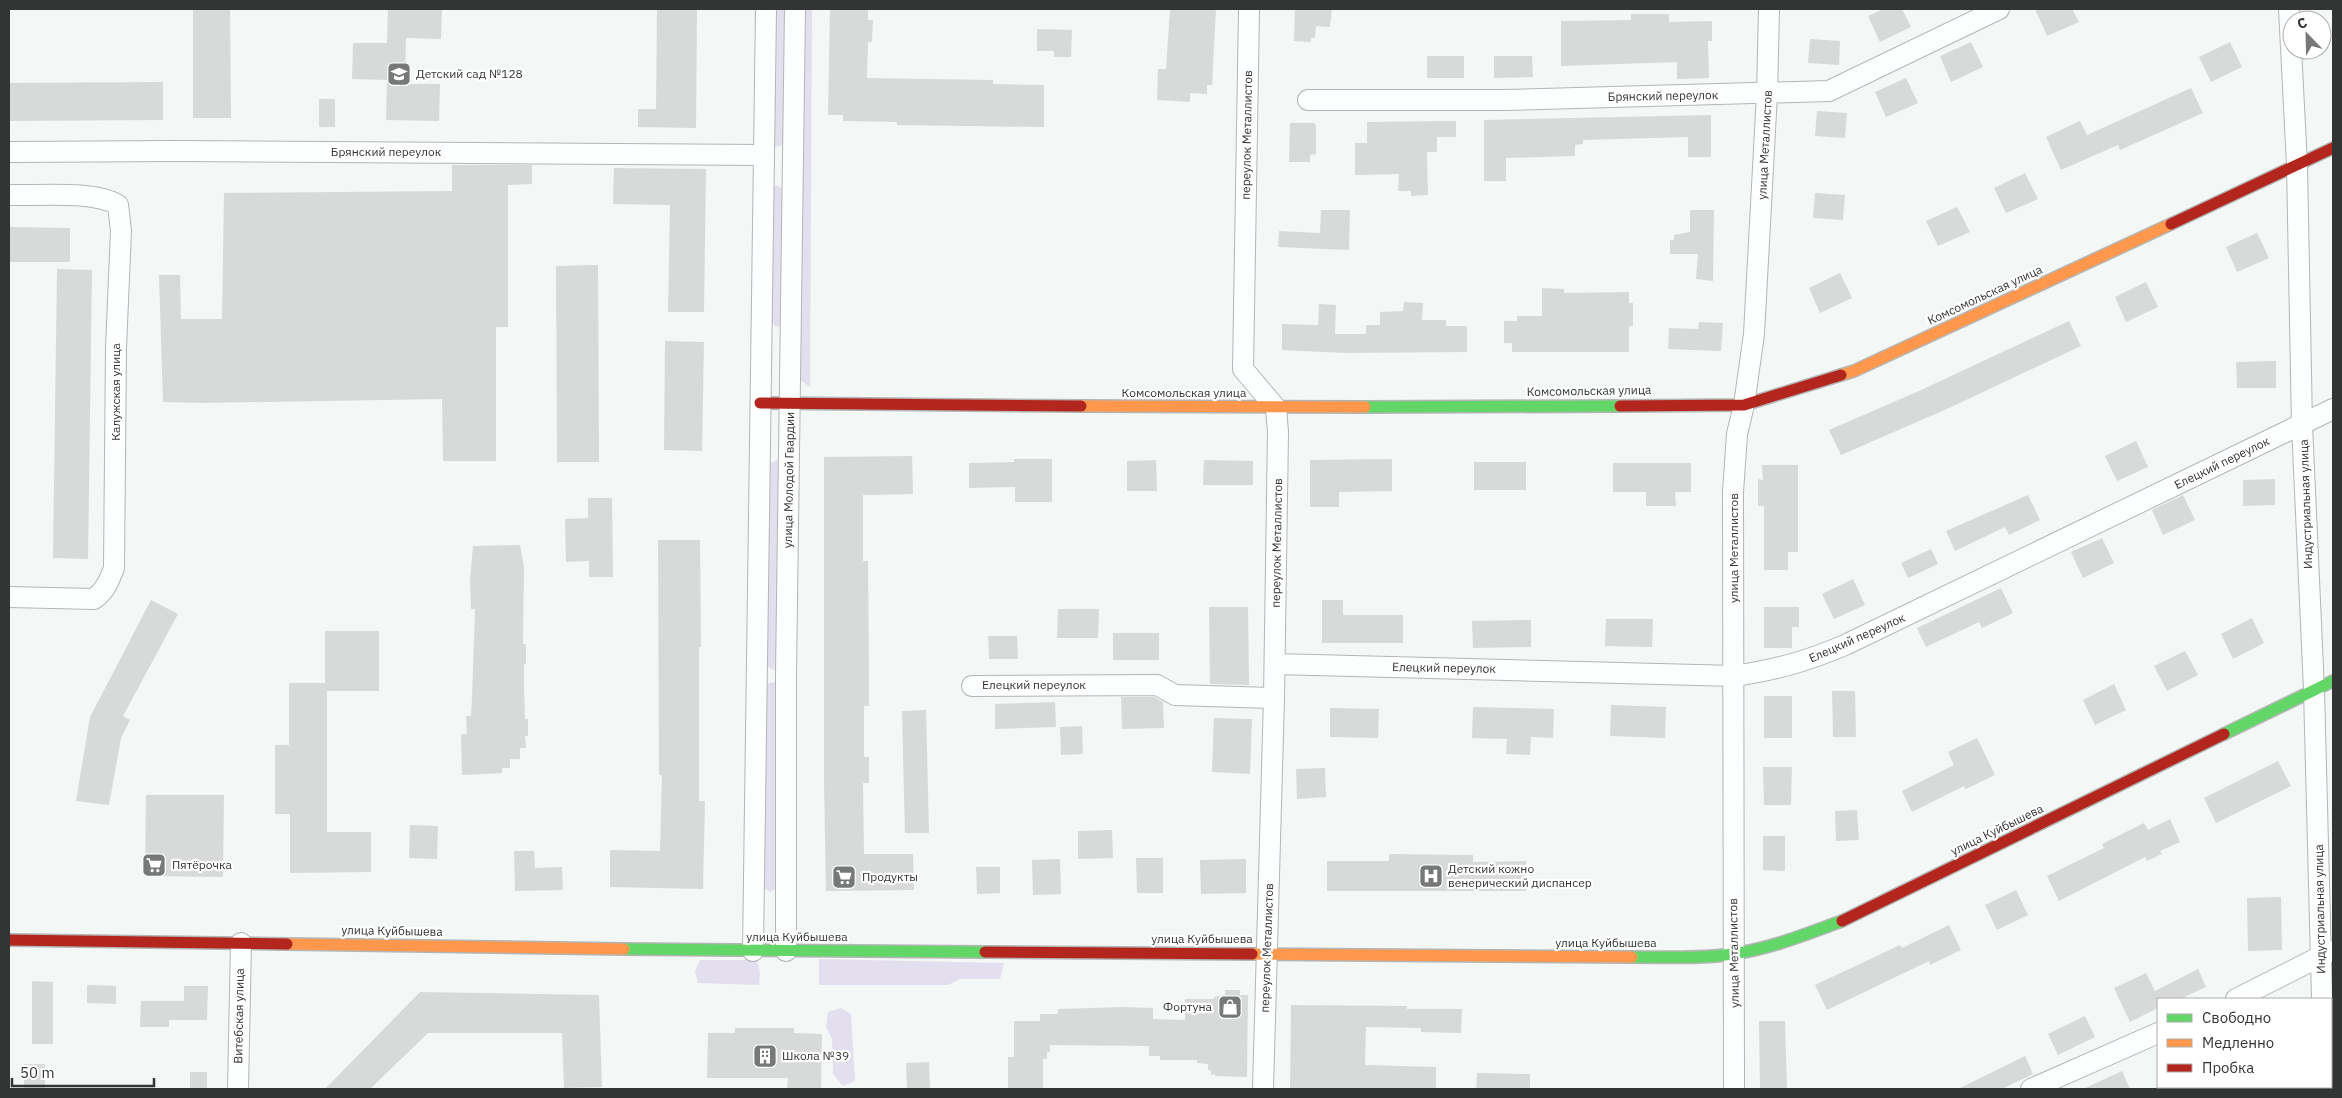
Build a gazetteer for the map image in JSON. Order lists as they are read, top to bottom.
{
  "streets": {
    "street": [
      "Брянский переулок",
      "переулок Металлистов",
      "улица Металлистов",
      "Комсомольская улица",
      "Калужская улица",
      "Елецкий переулок",
      "улица Молодой Гвардии",
      "Индустриальная улица",
      "улица Куйбышева",
      "Витебская улица"
    ]
  },
  "crossings": [
    ["Брянский переулок", "улица Металлистов"],
    ["переулок Металлистов", "Комсомольская улица"],
    ["переулок Металлистов", "Елецкий переулок"],
    ["переулок Металлистов", "улица Куйбышева"],
    ["улица Металлистов", "Комсомольская улица"],
    ["улица Металлистов", "Елецкий переулок"],
    ["улица Металлистов", "улица Куйбышева"],
    ["Комсомольская улица", "улица Молодой Гвардии"],
    ["Комсомольская улица", "Индустриальная улица"],
    ["Елецкий переулок", "Индустриальная улица"],
    ["улица Молодой Гвардии", "улица Куйбышева"],
    ["Индустриальная улица", "улица Куйбышева"],
    ["улица Куйбышева", "Витебская улица"]
  ],
  "places": {
    "school or university": ["Детский сад №128"],
    "supermarket": ["Пятёрочка", "Продукты"],
    "hospital": ["Детский кожно венерический диспансер"],
    "shop": ["Фортуна"],
    "building": ["Школа №39"]
  },
  "legend": ["Свободно", "Медленно", "Пробка"],
  "scale_bar": "50 m",
  "north": "top left"
}
